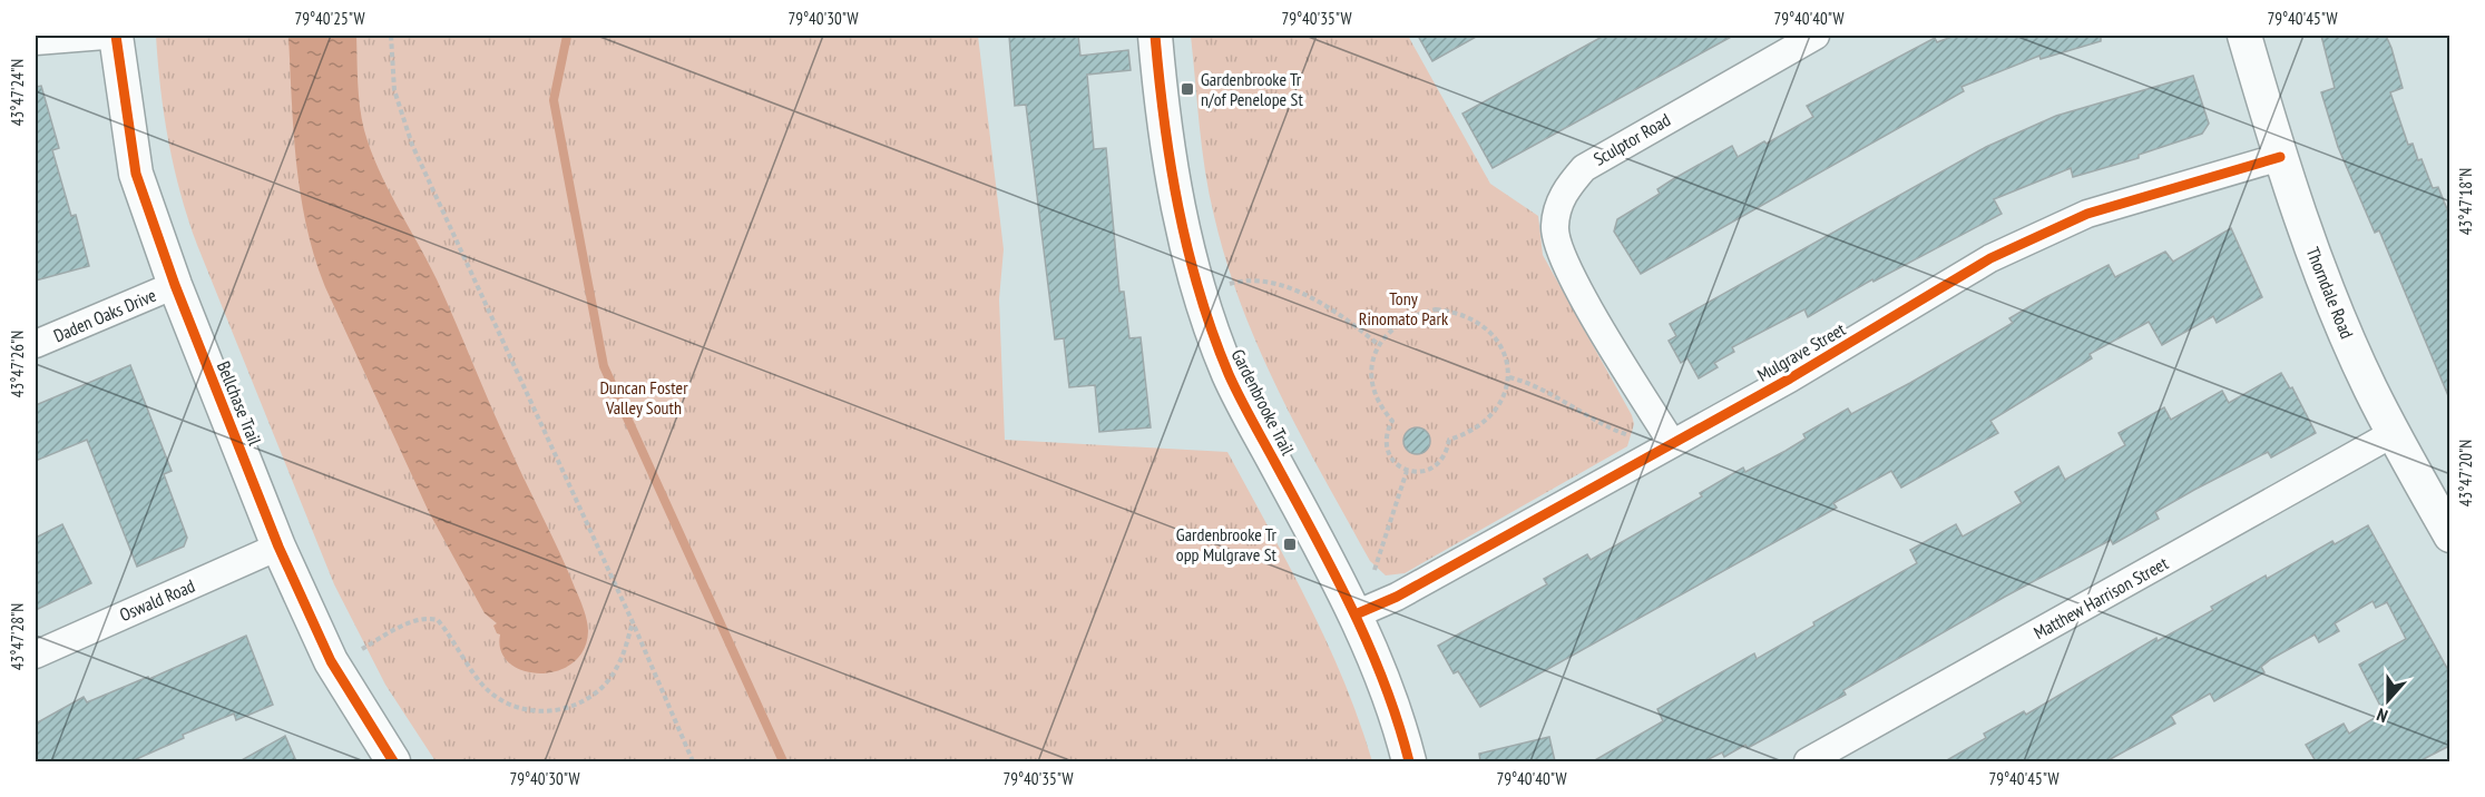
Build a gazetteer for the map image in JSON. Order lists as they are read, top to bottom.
{
  "streets": {
    "street": [
      "Sculptor Road",
      "Thorndale Road",
      "Daden Oaks Drive",
      "Mulgrave Street",
      "Gardenbrooke Trail",
      "Bellchase Trail",
      "Matthew Harrison Street",
      "Oswald Road"
    ]
  },
  "crossings": [
    ["Sculptor Road", "Mulgrave Street"],
    ["Thorndale Road", "Mulgrave Street"],
    ["Thorndale Road", "Matthew Harrison Street"],
    ["Daden Oaks Drive", "Bellchase Trail"],
    ["Mulgrave Street", "Gardenbrooke Trail"],
    ["Bellchase Trail", "Oswald Road"]
  ],
  "parks": ["Tony Rinomato Park", "Duncan Foster Valley South"],
  "places": {
    "transit": ["Gardenbrooke Tr n/of Penelope St", "Gardenbrooke Tr opp Mulgrave St"]
  },
  "north": "bottom",
  "coordinates": [
    "79°40'25\"W",
    "79°40'30\"W",
    "79°40'35\"W",
    "79°40'40\"W",
    "79°40'45\"W",
    "43°47'24\"N",
    "43°47'18\"N",
    "43°47'26\"N",
    "43°47'20\"N",
    "43°47'28\"N"
  ]
}
